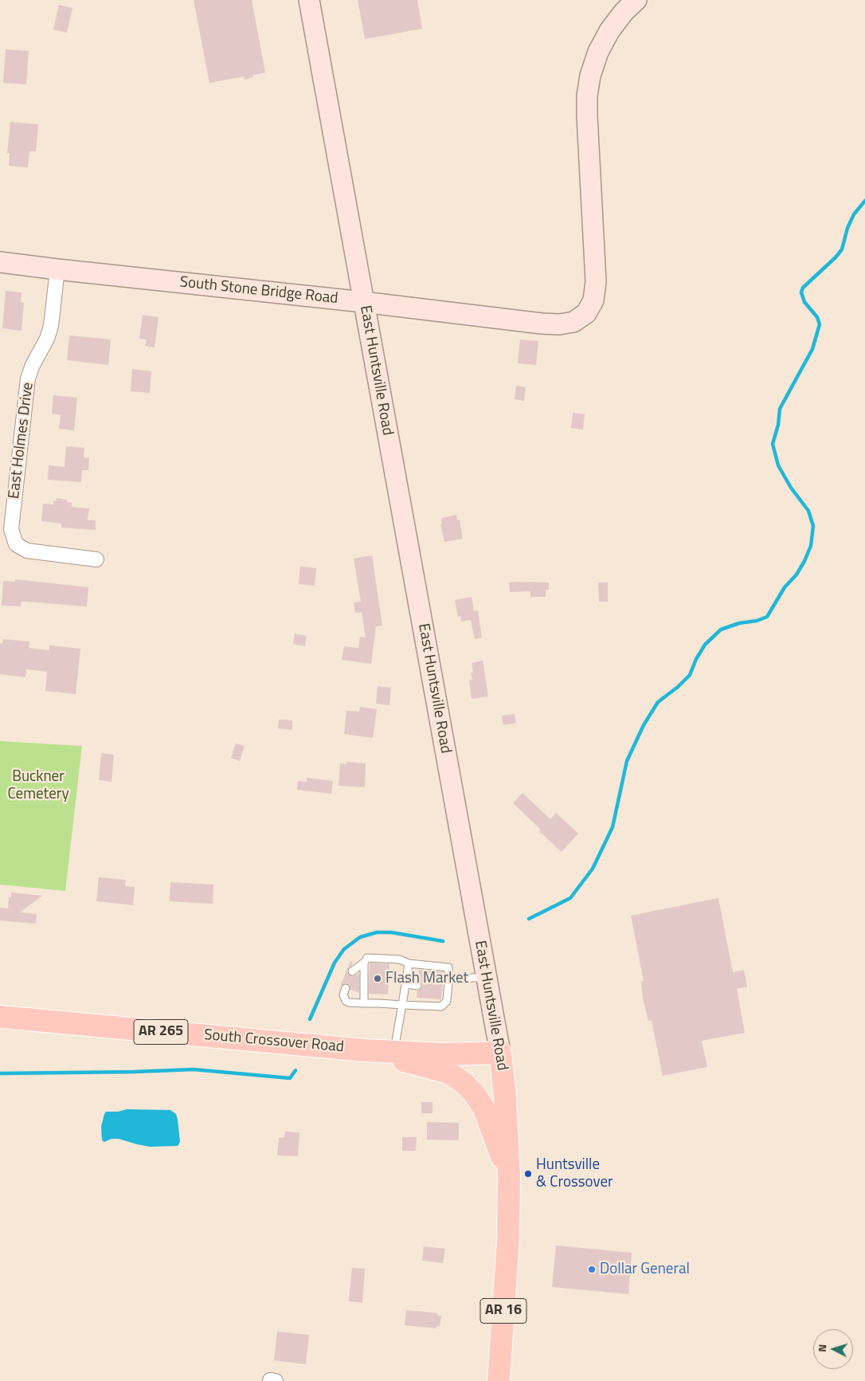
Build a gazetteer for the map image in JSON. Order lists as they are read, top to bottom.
{
  "streets": {
    "main road": [
      "South Stone Bridge Road",
      "East Huntsville Road",
      "AR 265",
      "South Crossover Road",
      "AR 16"
    ],
    "street": ["East Holmes Drive"]
  },
  "crossings": [
    ["South Stone Bridge Road", "East Huntsville Road"],
    ["South Stone Bridge Road", "East Holmes Drive"],
    ["East Huntsville Road", "South Crossover Road"]
  ],
  "parks": ["Buckner Cemetery"],
  "places": ["Flash Market", "Huntsville & Crossover", "Dollar General"],
  "north": "left"
}
